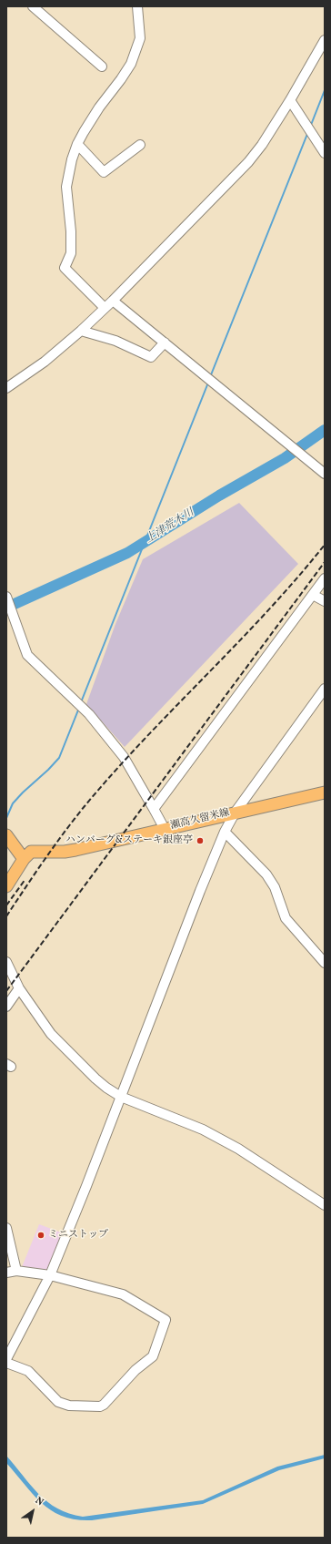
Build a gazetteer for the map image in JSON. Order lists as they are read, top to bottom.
{
  "streets": {
    "main road": ["瀬高久留米線"]
  },
  "water": ["上津荒木川"],
  "places": ["ハンバーグ&ステーキ銀座亭", "ミニストップ"],
  "north": "top right"
}
